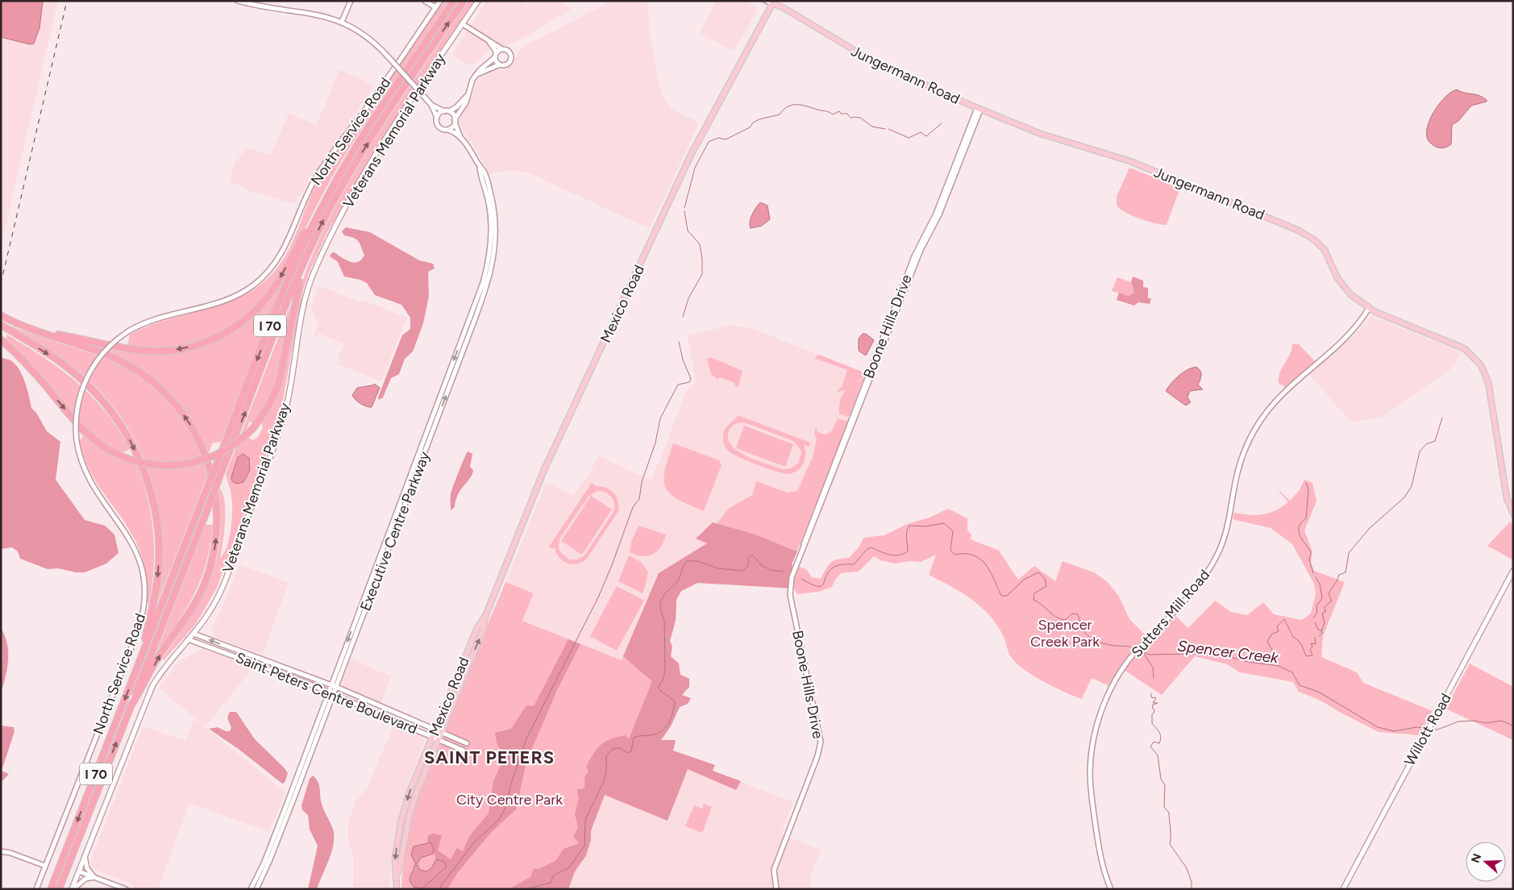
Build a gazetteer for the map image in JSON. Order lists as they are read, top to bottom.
{
  "streets": {
    "highway": ["I 70"],
    "main road": [
      "Jungermann Road",
      "Veterans Memorial Parkway",
      "Mexico Road",
      "Willott Road"
    ],
    "street": [
      "North Service Road",
      "Boone Hills Drive",
      "Executive Centre Parkway",
      "Sutters Mill Road",
      "Saint Peters Centre Boulevard"
    ]
  },
  "crossings": [
    ["Jungermann Road", "Mexico Road"],
    ["Jungermann Road", "Boone Hills Drive"],
    ["Jungermann Road", "Sutters Mill Road"],
    ["Veterans Memorial Parkway", "Saint Peters Centre Boulevard"],
    ["Mexico Road", "Saint Peters Centre Boulevard"],
    ["Executive Centre Parkway", "Saint Peters Centre Boulevard"]
  ],
  "districts": ["SAINT PETERS"],
  "water": ["Spencer Creek"],
  "parks": ["Spencer Creek Park", "City Centre Park"],
  "north": "left"
}
